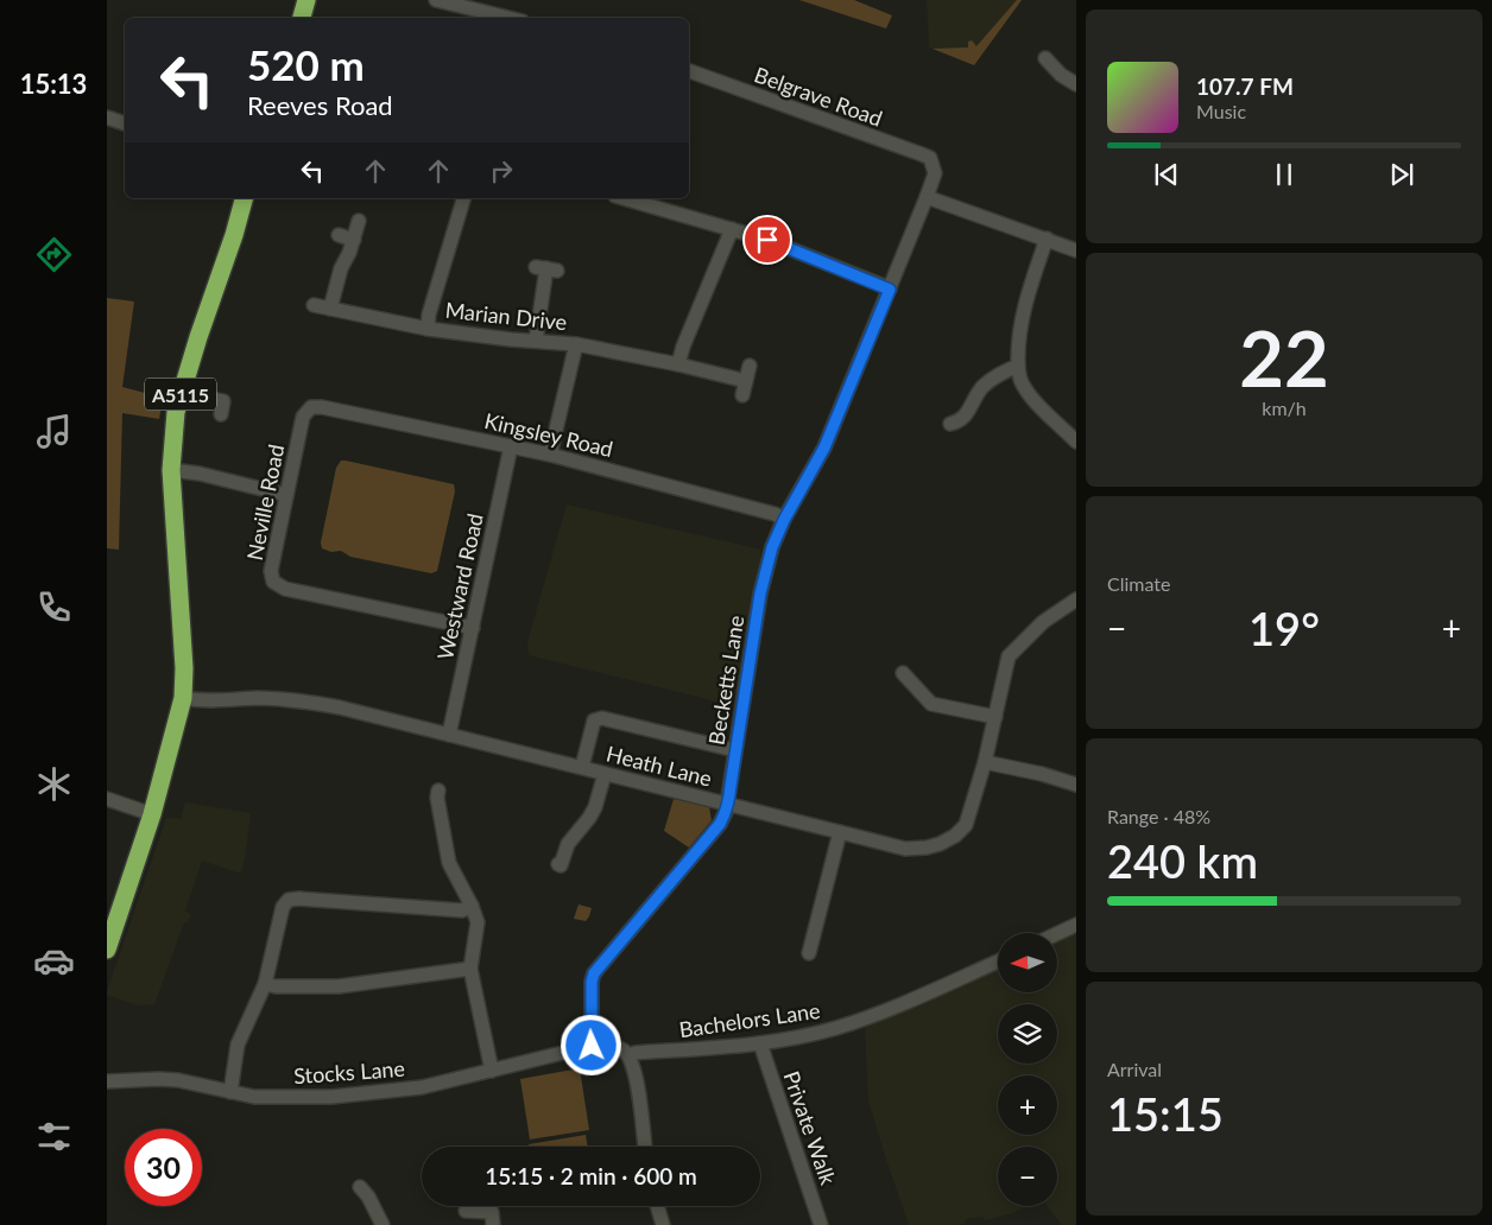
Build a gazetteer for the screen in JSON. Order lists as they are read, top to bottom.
{
  "streets": {
    "highway": ["A5115"],
    "street": [
      "Belgrave Road",
      "Marian Drive",
      "Kingsley Road",
      "Neville Road",
      "Westward Road",
      "Becketts Lane",
      "Heath Lane",
      "Bachelors Lane",
      "Stocks Lane",
      "Private Walk"
    ]
  },
  "crossings": [
    ["Belgrave Road", "Becketts Lane"],
    ["A5115", "Heath Lane"],
    ["Kingsley Road", "Neville Road"],
    ["Kingsley Road", "Westward Road"],
    ["Kingsley Road", "Becketts Lane"],
    ["Neville Road", "Westward Road"],
    ["Westward Road", "Heath Lane"],
    ["Becketts Lane", "Heath Lane"],
    ["Becketts Lane", "Stocks Lane"],
    ["Bachelors Lane", "Private Walk"]
  ],
  "north": "left",
  "page": {
    "tabs": "15:13",
    "turn": ["520 m", "Reeves Road"],
    "song": ["107.7 FM", "Music"],
    "tile": [
      ["22", "km/h"],
      "Climate",
      ["Range · 48%", "240 km"],
      ["Arrival", "15:15"]
    ],
    "heat": ["−", "19°", "+"],
    "map_buttons": ["+", "−"],
    "limit": "30",
    "trip": "15:15 · 2 min · 600 m"
  }
}
